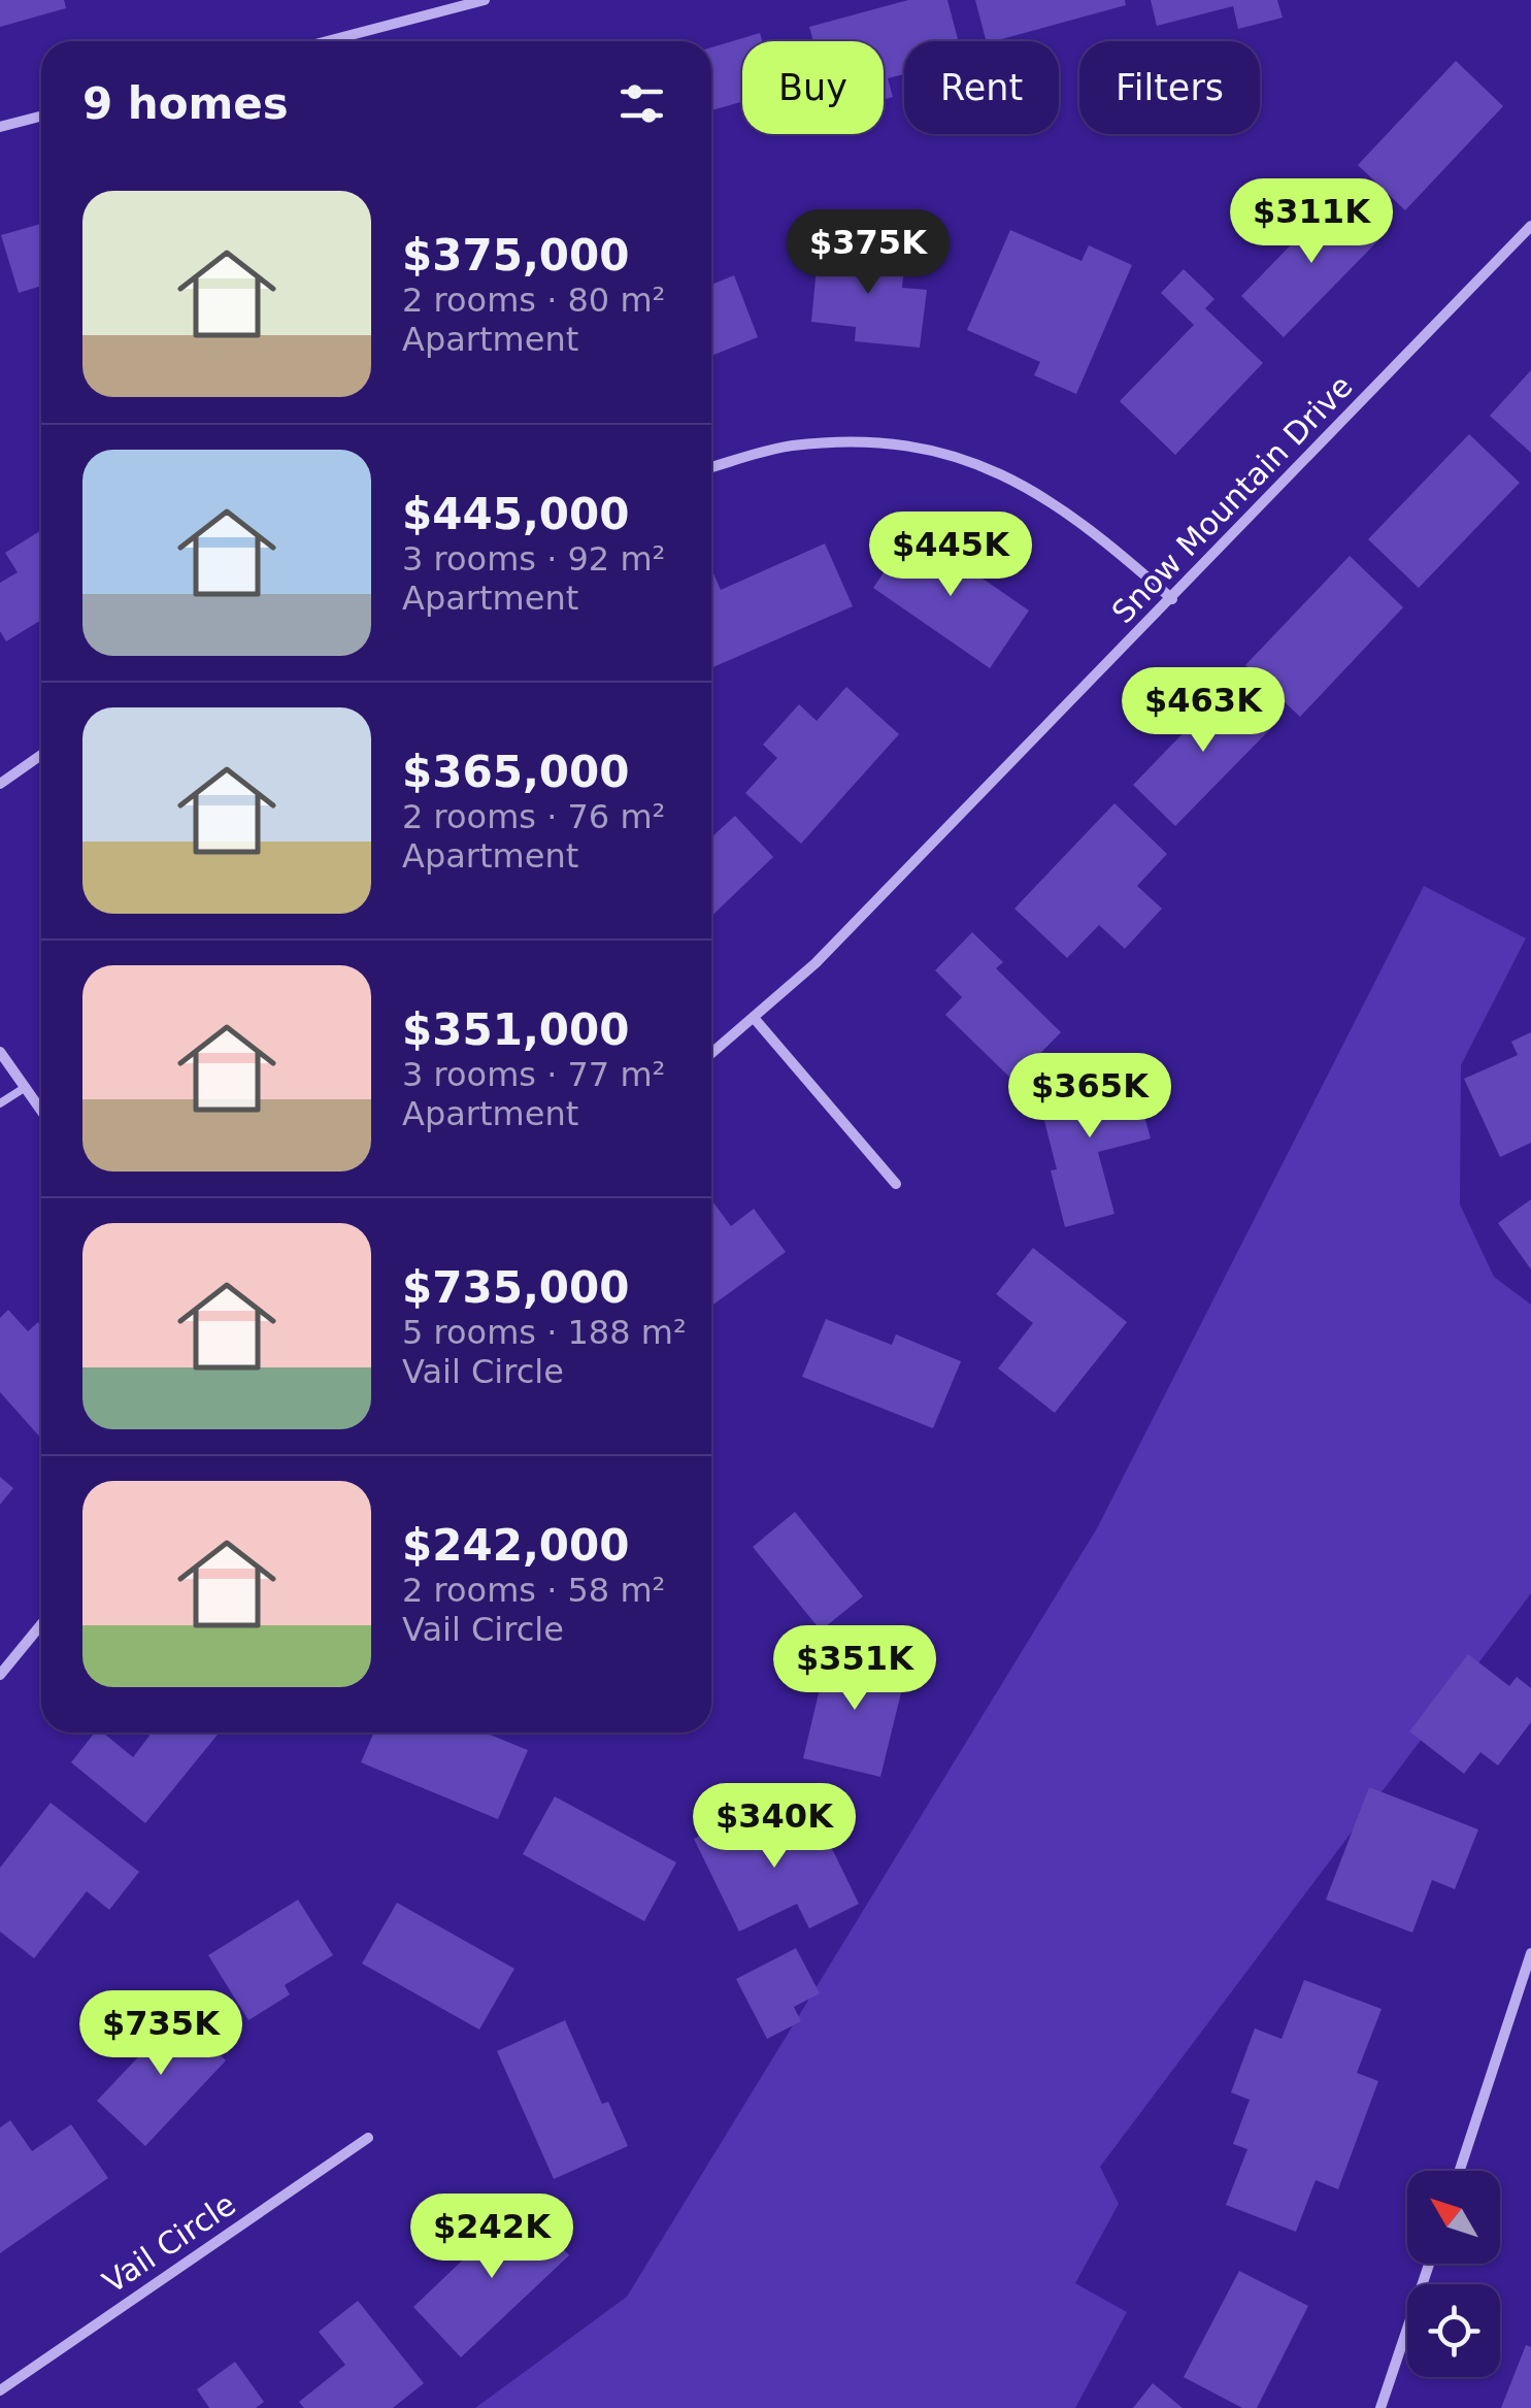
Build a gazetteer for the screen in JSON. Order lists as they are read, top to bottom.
{
  "streets": {
    "street": ["Snow Mountain Drive", "Vail Circle"]
  },
  "north": "top left",
  "page": {
    "chip": ["Buy", "Rent", "Filters"],
    "heading": "9 homes",
    "list": [
      {
        "name": "$375,000",
        "note": "2 rooms · 80 m² · Apartment"
      },
      {
        "name": "$445,000",
        "note": "3 rooms · 92 m² · Apartment"
      },
      {
        "name": "$365,000",
        "note": "2 rooms · 76 m² · Apartment"
      },
      {
        "name": "$351,000",
        "note": "3 rooms · 77 m² · Apartment"
      },
      {
        "name": "$735,000",
        "note": "5 rooms · 188 m² · Vail Circle"
      },
      {
        "name": "$242,000",
        "note": "2 rooms · 58 m² · Vail Circle"
      }
    ],
    "price": [
      "$311K",
      "$375K",
      "$445K",
      "$463K",
      "$365K",
      "$351K",
      "$340K",
      "$735K",
      "$242K"
    ]
  }
}
